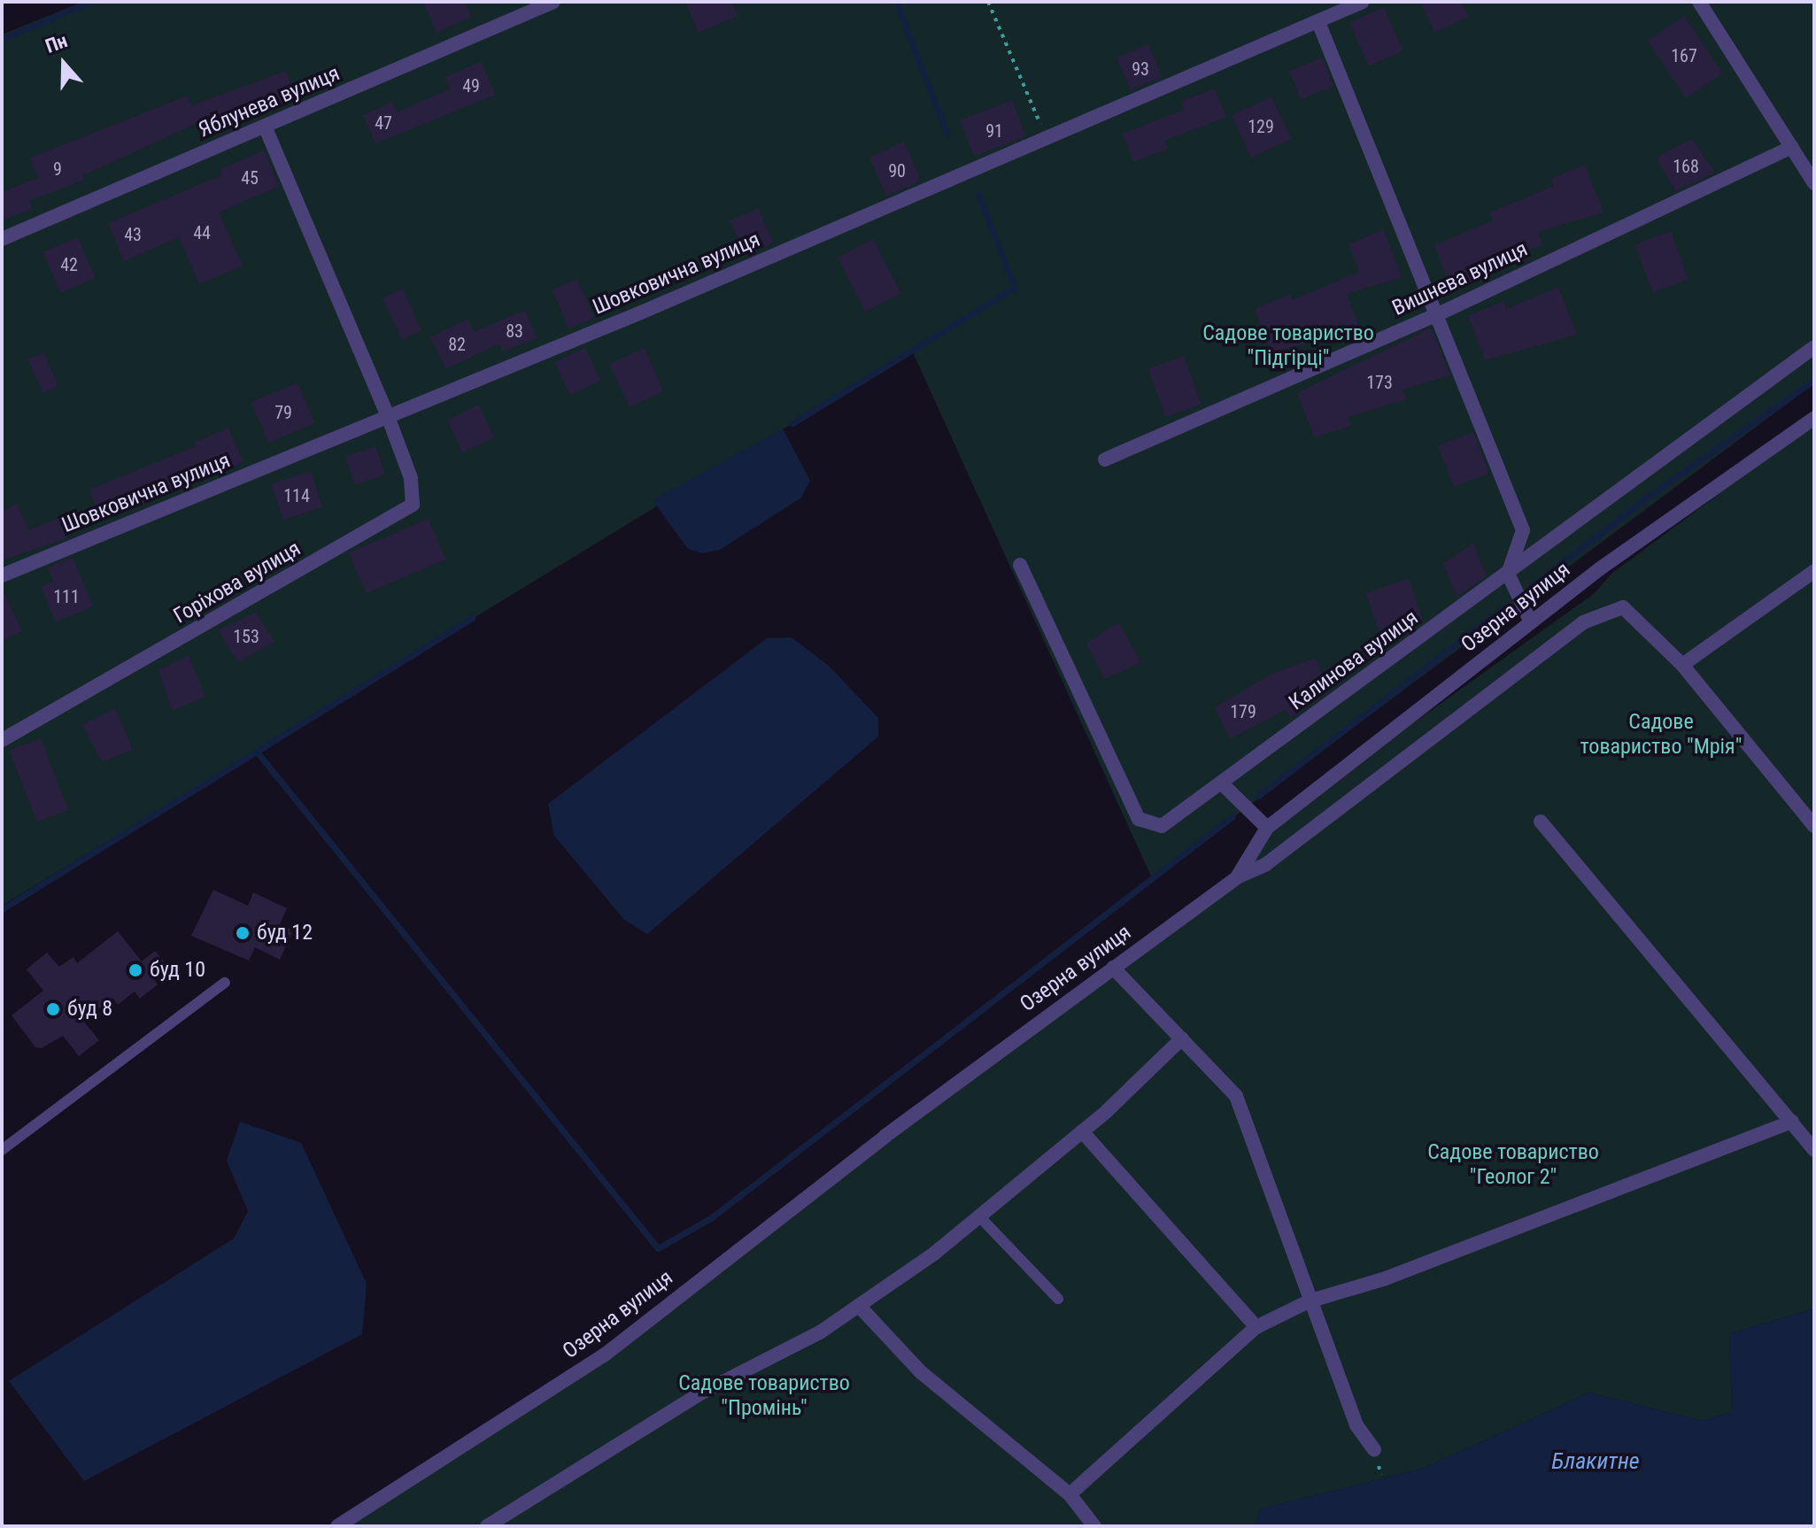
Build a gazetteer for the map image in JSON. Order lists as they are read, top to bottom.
{
  "streets": {
    "street": [
      "Яблунева вулиця",
      "Шовковична вулиця",
      "Вишнева вулиця",
      "Горіхова вулиця",
      "Озерна вулиця",
      "Калинова вулиця"
    ]
  },
  "crossings": [
    ["Шовковична вулиця", "Горіхова вулиця"]
  ],
  "water": ["Блакитне"],
  "parks": [
    "Садове товариство \"Підгірці\"",
    "Садове товариство \"Мрія\"",
    "Садове товариство \"Геолог 2\"",
    "Садове товариство \"Промінь\""
  ],
  "places": ["буд 12", "буд 10", "буд 8"],
  "house_numbers": [
    "167",
    "93",
    "49",
    "47",
    "129",
    "91",
    "168",
    "9",
    "90",
    "45",
    "44",
    "43",
    "42",
    "83",
    "82",
    "173",
    "79",
    "114",
    "111",
    "153",
    "179"
  ],
  "north": "top"
}
